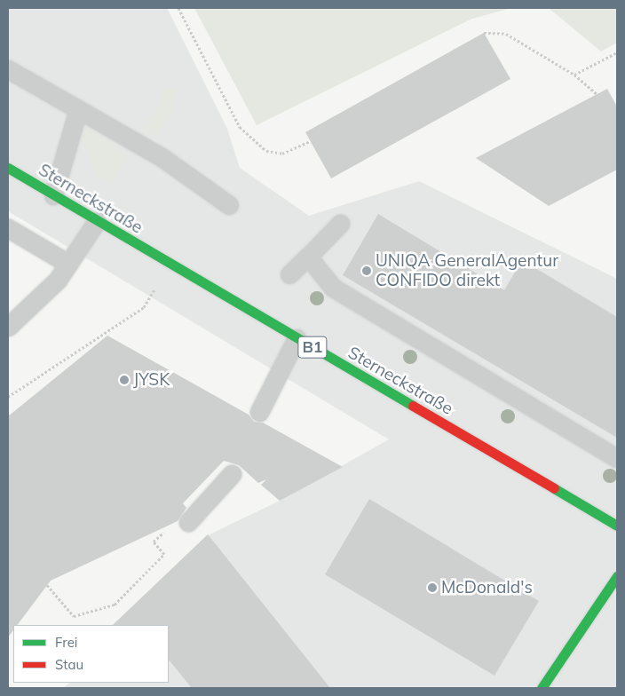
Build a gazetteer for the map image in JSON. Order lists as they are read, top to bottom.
{
  "streets": {
    "main road": ["Sterneckstraße", "B1"]
  },
  "places": ["UNIQA GeneralAgentur CONFIDO direkt", "JYSK", "McDonald's"],
  "legend": ["Frei", "Stau"]
}
